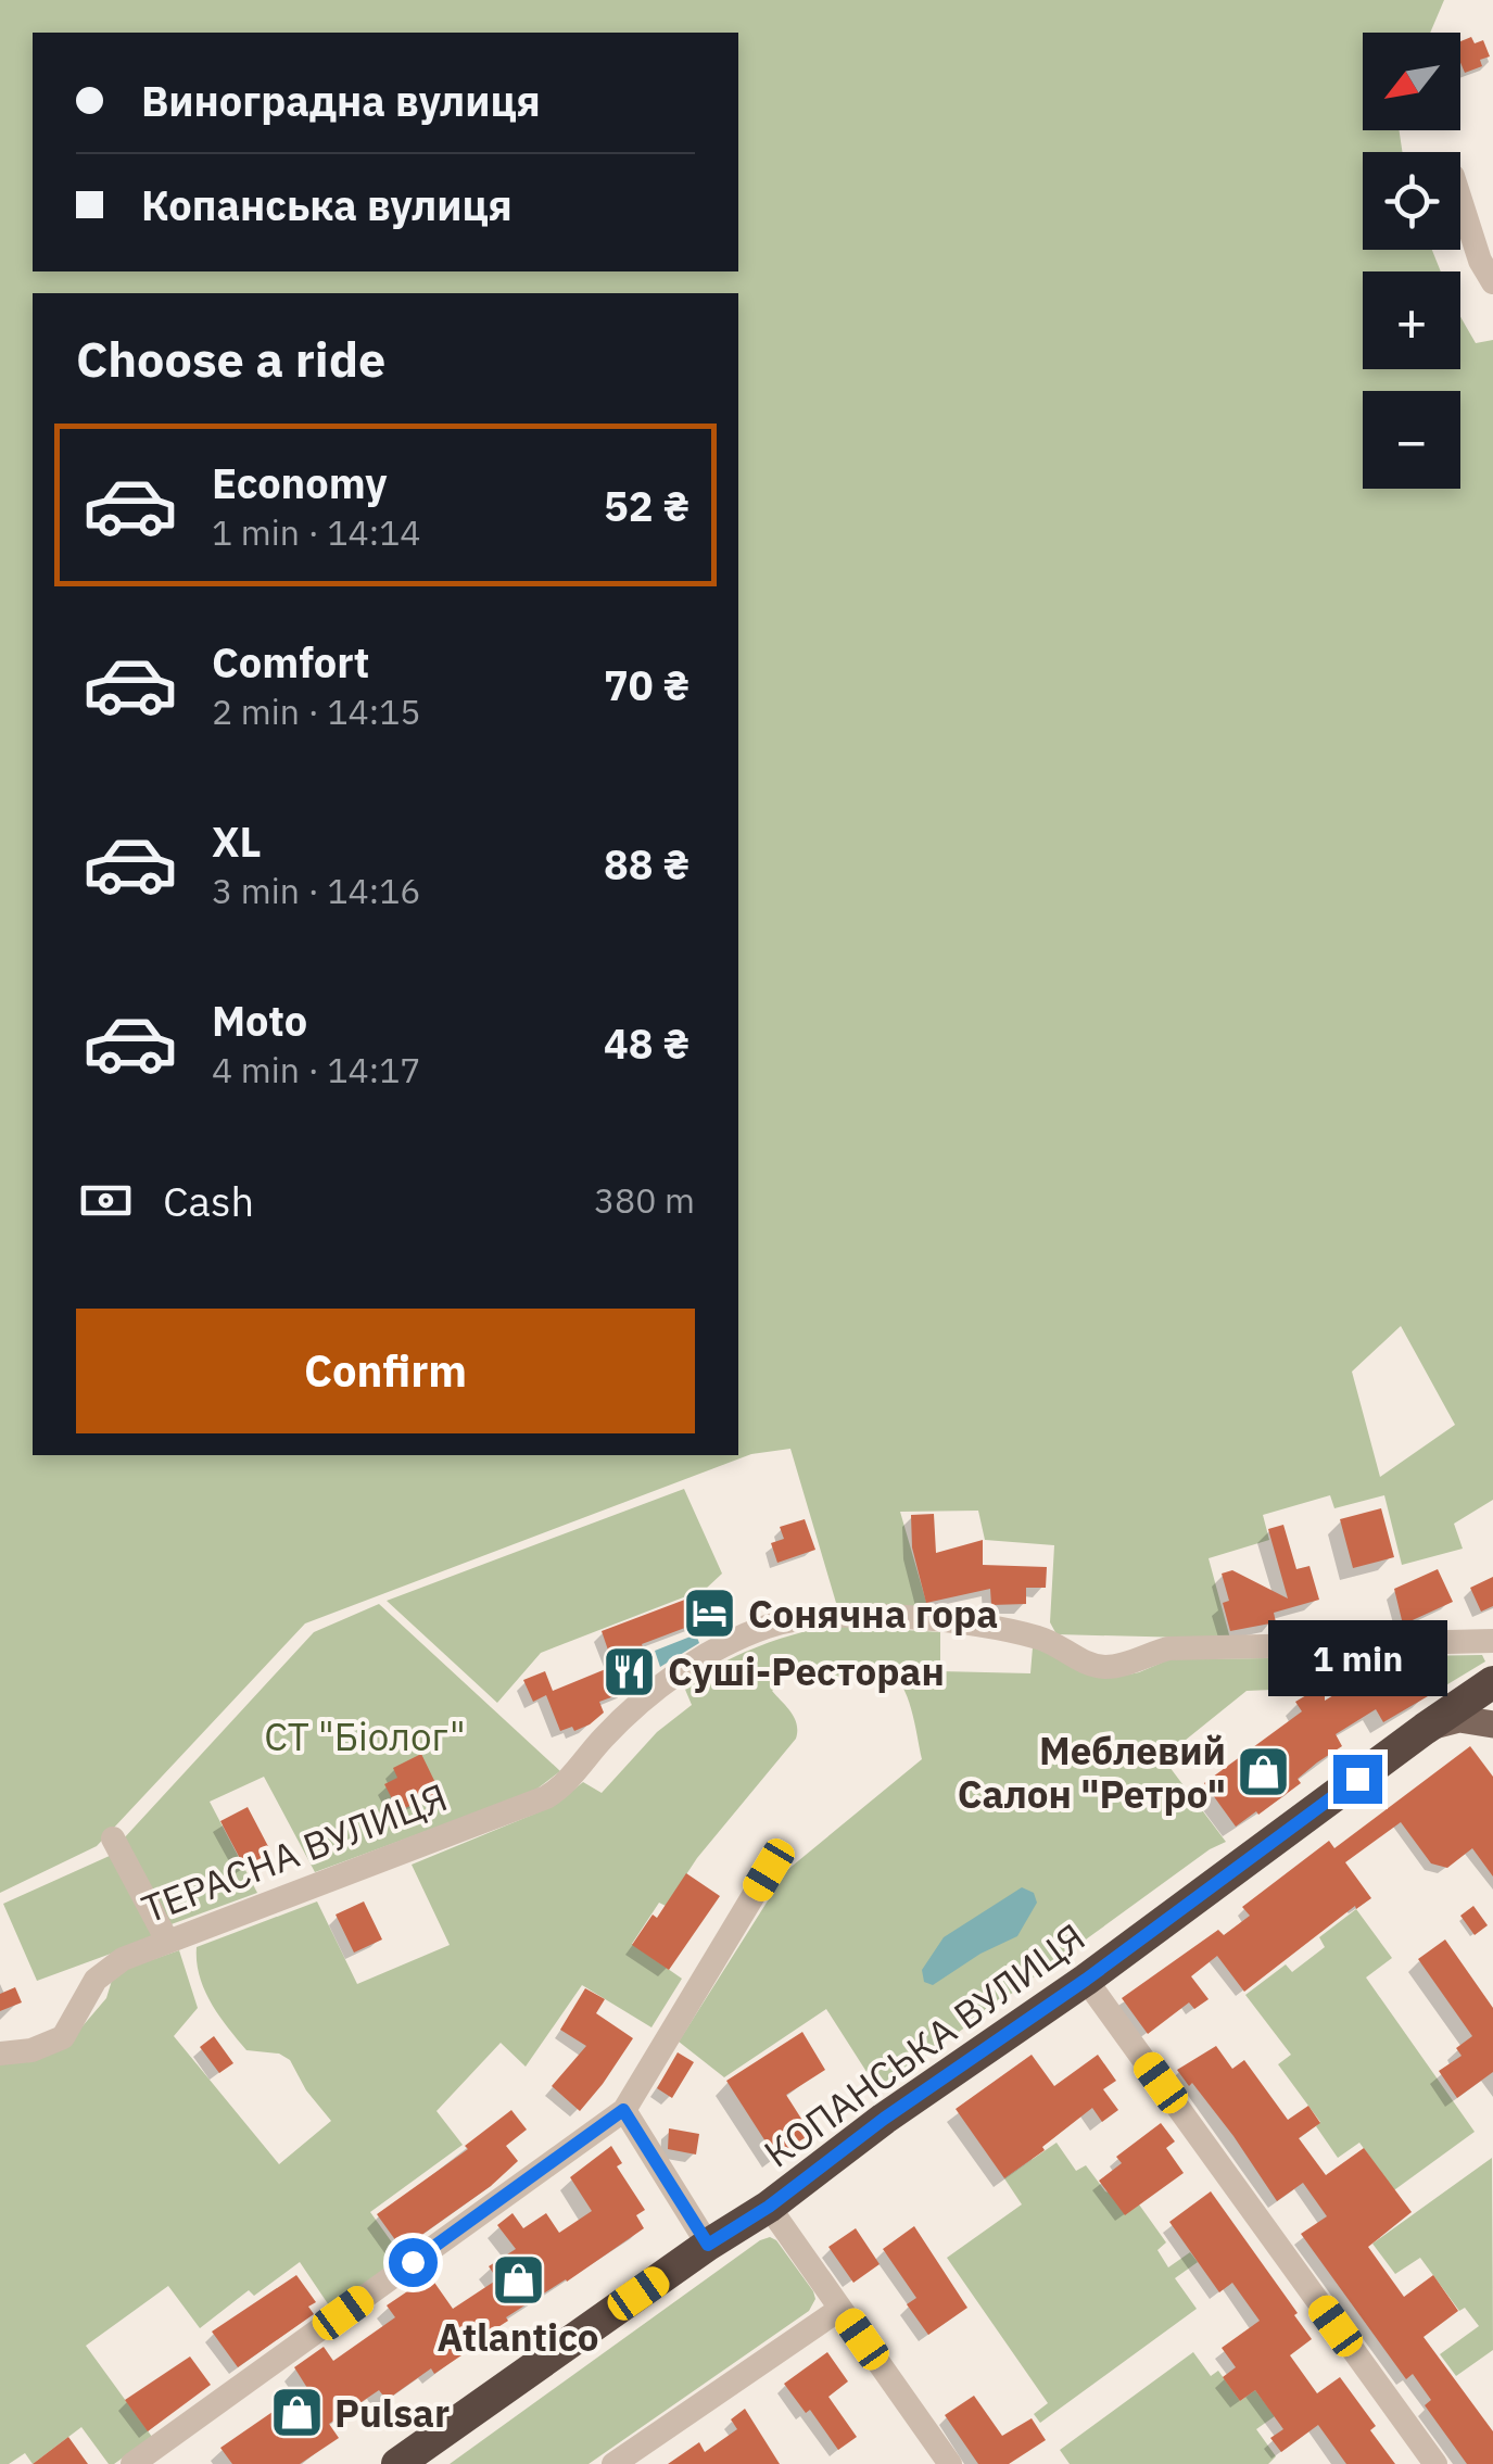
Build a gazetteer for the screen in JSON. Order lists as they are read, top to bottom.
{
  "streets": {
    "highway": ["КОПАНСЬКА ВУЛИЦЯ"],
    "street": ["ТЕРАСНА ВУЛИЦЯ"]
  },
  "parks": ["СТ \"Біолог\""],
  "places": {
    "hotel": ["Сонячна гора"],
    "restaurant": ["Суші-Ресторан"],
    "shop": ["Меблевий Салон \"Ретро\"", "Atlantico", "Pulsar"]
  },
  "north": "bottom left",
  "page": {
    "map_buttons": ["+", "−"],
    "banner": ["Виноградна вулиця", "Копанська вулиця"],
    "heading": "Choose a ride",
    "list": [
      {
        "name": "Economy",
        "note": "1 min · 14:14",
        "value": "52 ₴"
      },
      {
        "name": "Comfort",
        "note": "2 min · 14:15",
        "value": "70 ₴"
      },
      {
        "name": "XL",
        "note": "3 min · 14:16",
        "value": "88 ₴"
      },
      {
        "name": "Moto",
        "note": "4 min · 14:17",
        "value": "48 ₴"
      }
    ],
    "pay": ["Cash", "380 m"],
    "buttons": "Confirm",
    "bubble": "1 min"
  }
}
